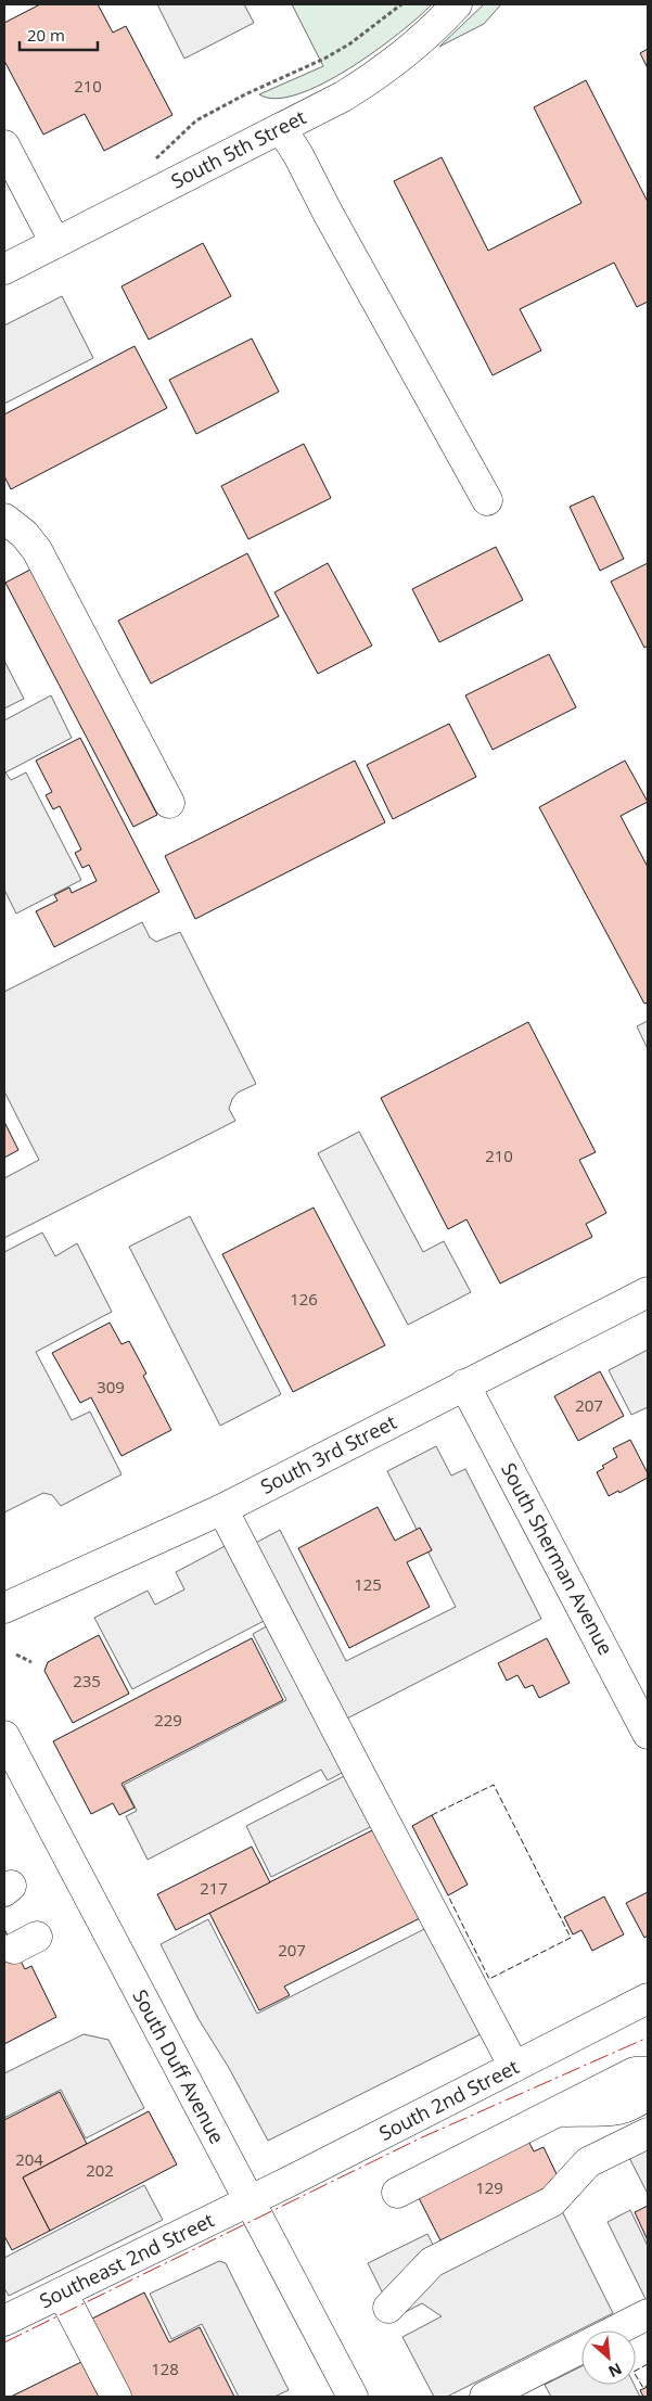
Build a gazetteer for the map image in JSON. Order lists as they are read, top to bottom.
{
  "streets": {
    "street": [
      "South 5th Street",
      "South 3rd Street",
      "South Sherman Avenue",
      "South Duff Avenue",
      "South 2nd Street",
      "Southeast 2nd Street"
    ]
  },
  "crossings": [
    ["South 3rd Street", "South Sherman Avenue"],
    ["South Duff Avenue", "South 2nd Street"],
    ["South Duff Avenue", "Southeast 2nd Street"],
    ["South 2nd Street", "Southeast 2nd Street"]
  ],
  "house_numbers": [
    "210",
    "210",
    "126",
    "309",
    "207",
    "125",
    "235",
    "229",
    "217",
    "207",
    "204",
    "202",
    "129",
    "128"
  ],
  "scale_bar": "20 m",
  "north": "bottom right"
}
